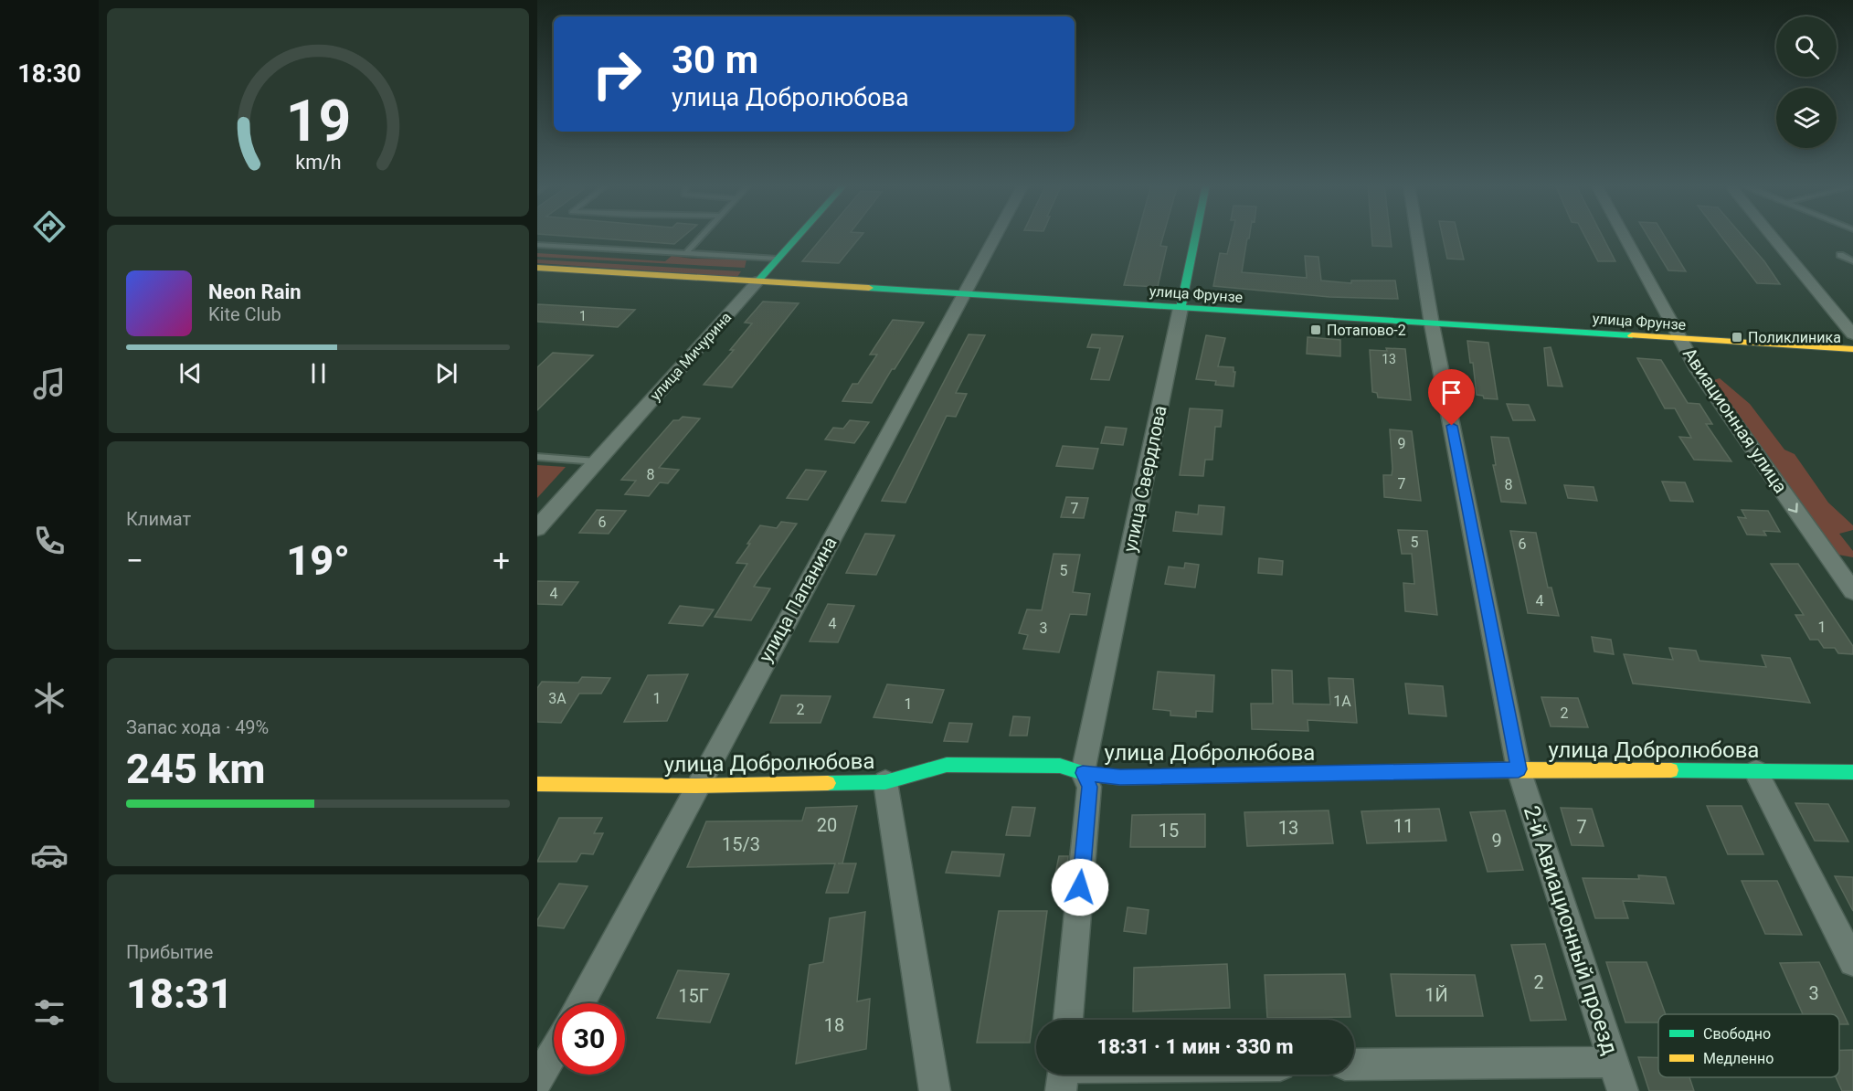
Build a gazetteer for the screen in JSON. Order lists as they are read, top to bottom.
{
  "streets": {
    "main road": [
      "улица Фрунзе",
      "улица Мичурина",
      "улица Свердлова",
      "улица Добролюбова"
    ],
    "street": ["Авиационная улица", "улица Папанина", "2-й Авиационный проезд"]
  },
  "crossings": [
    ["улица Фрунзе", "улица Мичурина"],
    ["улица Фрунзе", "Авиационная улица"],
    ["улица Фрунзе", "улица Свердлова"],
    ["улица Фрунзе", "улица Папанина"],
    ["улица Фрунзе", "2-й Авиационный проезд"],
    ["улица Свердлова", "улица Добролюбова"],
    ["улица Папанина", "улица Добролюбова"],
    ["улица Добролюбова", "2-й Авиационный проезд"]
  ],
  "one_way": ["Авиационная улица"],
  "places": {
    "transit": ["Потапово-2", "Поликлиника"]
  },
  "house_numbers": [
    "1",
    "13",
    "9",
    "8",
    "7",
    "8",
    "7",
    "6",
    "5",
    "6",
    "5",
    "4",
    "4",
    "4",
    "1",
    "3",
    "3А",
    "1",
    "1А",
    "1",
    "2",
    "2",
    "20",
    "11",
    "7",
    "13",
    "15",
    "9",
    "15/3",
    "2",
    "3",
    "1Й",
    "15Г",
    "18"
  ],
  "legend": ["Свободно", "Медленно"],
  "page": {
    "tabs": "18:30",
    "turn": ["30 m", "улица Добролюбова"],
    "song": ["Neon Rain", "Kite Club"],
    "tile": [
      "Климат",
      ["Запас хода · 49%", "245 km"],
      ["Прибытие", "18:31"]
    ],
    "heat": ["−", "19°", "+"],
    "limit": "30",
    "trip": "18:31 · 1 мин · 330 m",
    "gauge": ["19", "km/h"]
  }
}
